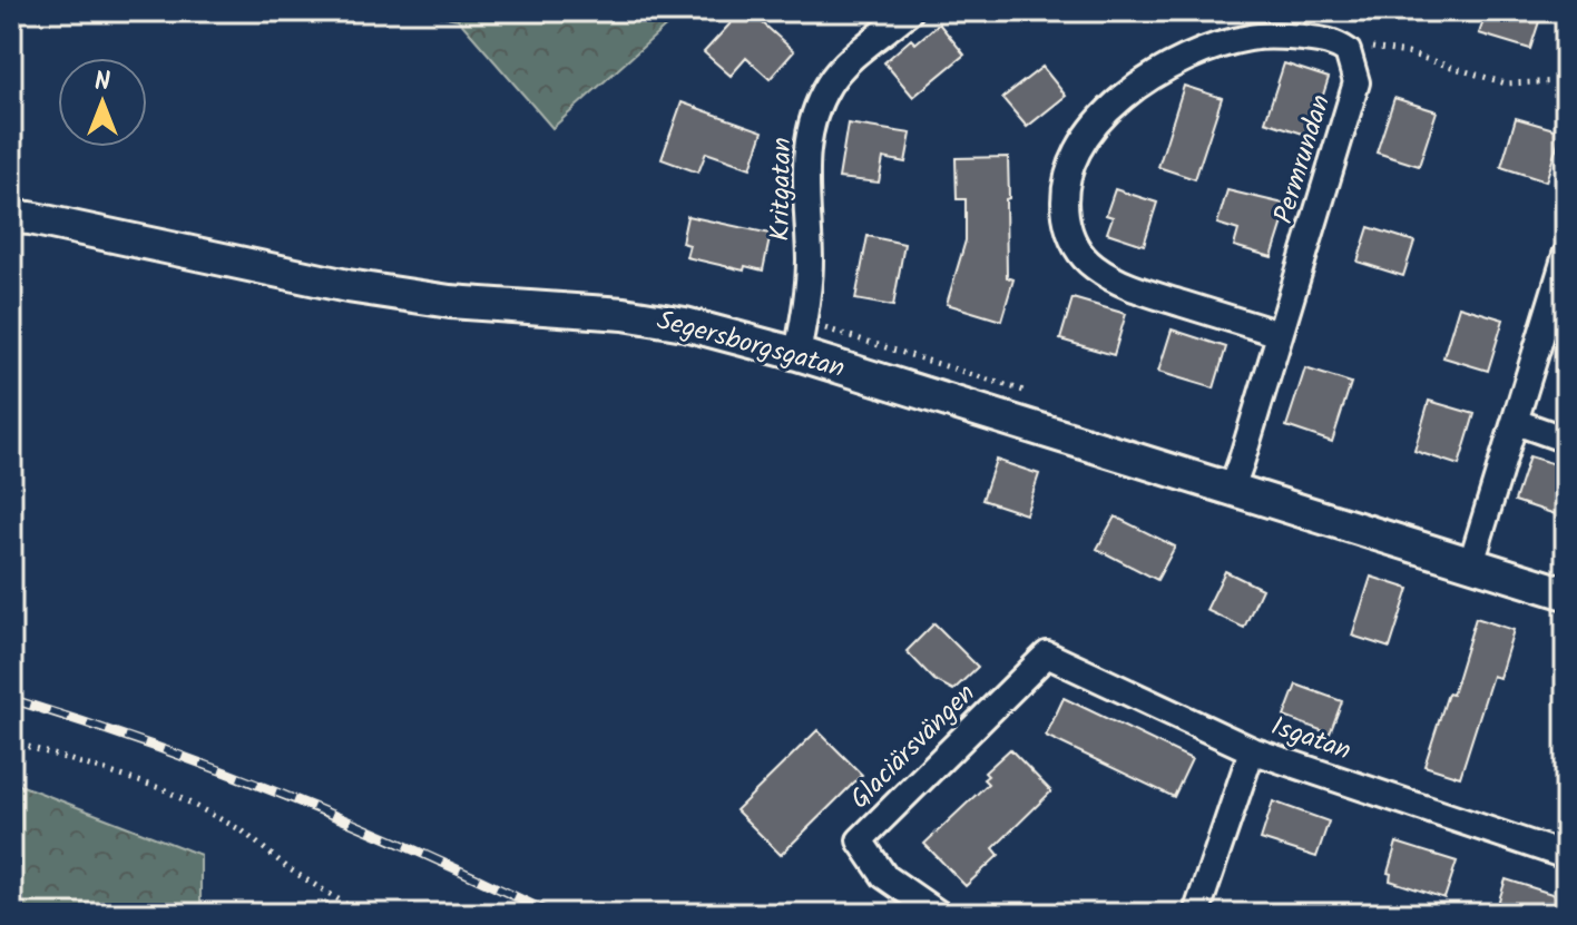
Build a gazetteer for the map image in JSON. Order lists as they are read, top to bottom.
{
  "streets": {
    "street": [
      "Permrundan",
      "Kritgatan",
      "Segersborgsgatan",
      "Isgatan",
      "Glaciärsvängen"
    ]
  },
  "crossings": [
    ["Permrundan", "Segersborgsgatan"],
    ["Kritgatan", "Segersborgsgatan"],
    ["Isgatan", "Glaciärsvängen"]
  ],
  "north": "top"
}
